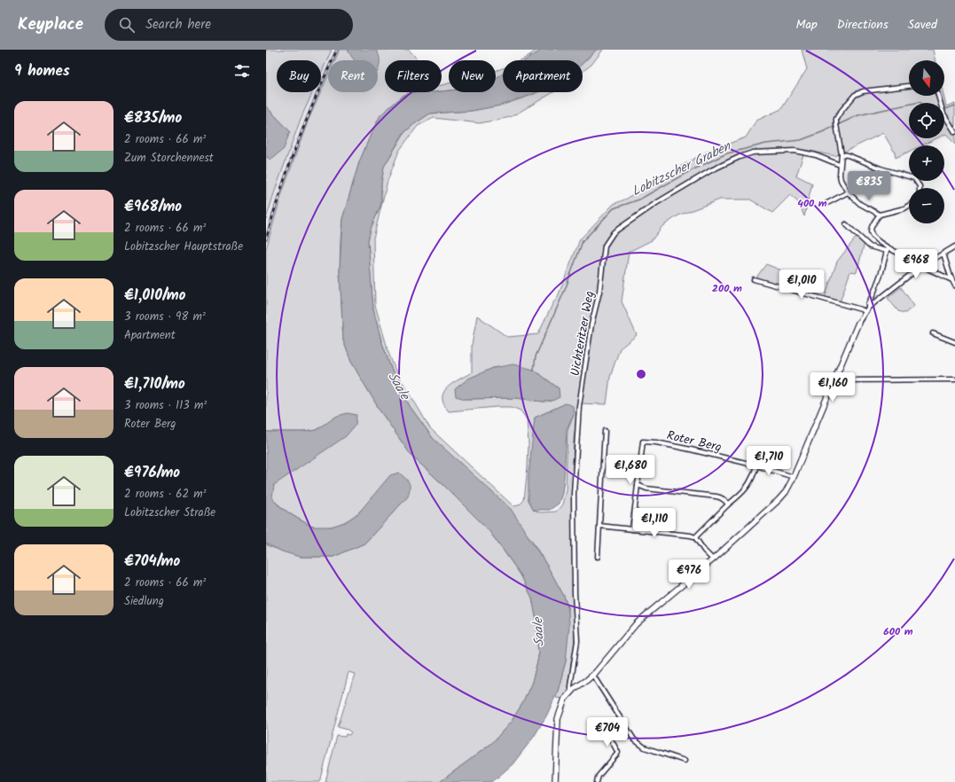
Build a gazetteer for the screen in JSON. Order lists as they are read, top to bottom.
{
  "streets": {
    "street": ["Uichteritzer Weg", "Roter Berg"]
  },
  "water": ["Lobitzscher Graben", "Saale"],
  "north": "bottom",
  "page": {
    "header": "Keyplace",
    "search": "Search here",
    "nav": ["Map", "Directions", "Saved"],
    "heading": "9 homes",
    "map_buttons": ["+", "−"],
    "chip": [
      "Buy",
      "Rent",
      "Filters",
      "New",
      "Apartment"
    ],
    "list": [
      {
        "name": "€835/mo",
        "note": "2 rooms · 66 m² · Zum Storchennest"
      },
      {
        "name": "€968/mo",
        "note": "2 rooms · 66 m² · Lobitzscher Hauptstraße"
      },
      {
        "name": "€1,010/mo",
        "note": "3 rooms · 98 m² · Apartment"
      },
      {
        "name": "€1,710/mo",
        "note": "3 rooms · 113 m² · Roter Berg"
      },
      {
        "name": "€976/mo",
        "note": "2 rooms · 62 m² · Lobitzscher Straße"
      },
      {
        "name": "€704/mo",
        "note": "2 rooms · 66 m² · Siedlung"
      }
    ],
    "price": [
      "€835",
      "€968",
      "€1,010",
      "€1,160",
      "€1,710",
      "€1,680",
      "€1,110",
      "€976",
      "€704"
    ]
  },
  "rings": ["400 m", "200 m", "600 m"]
}
